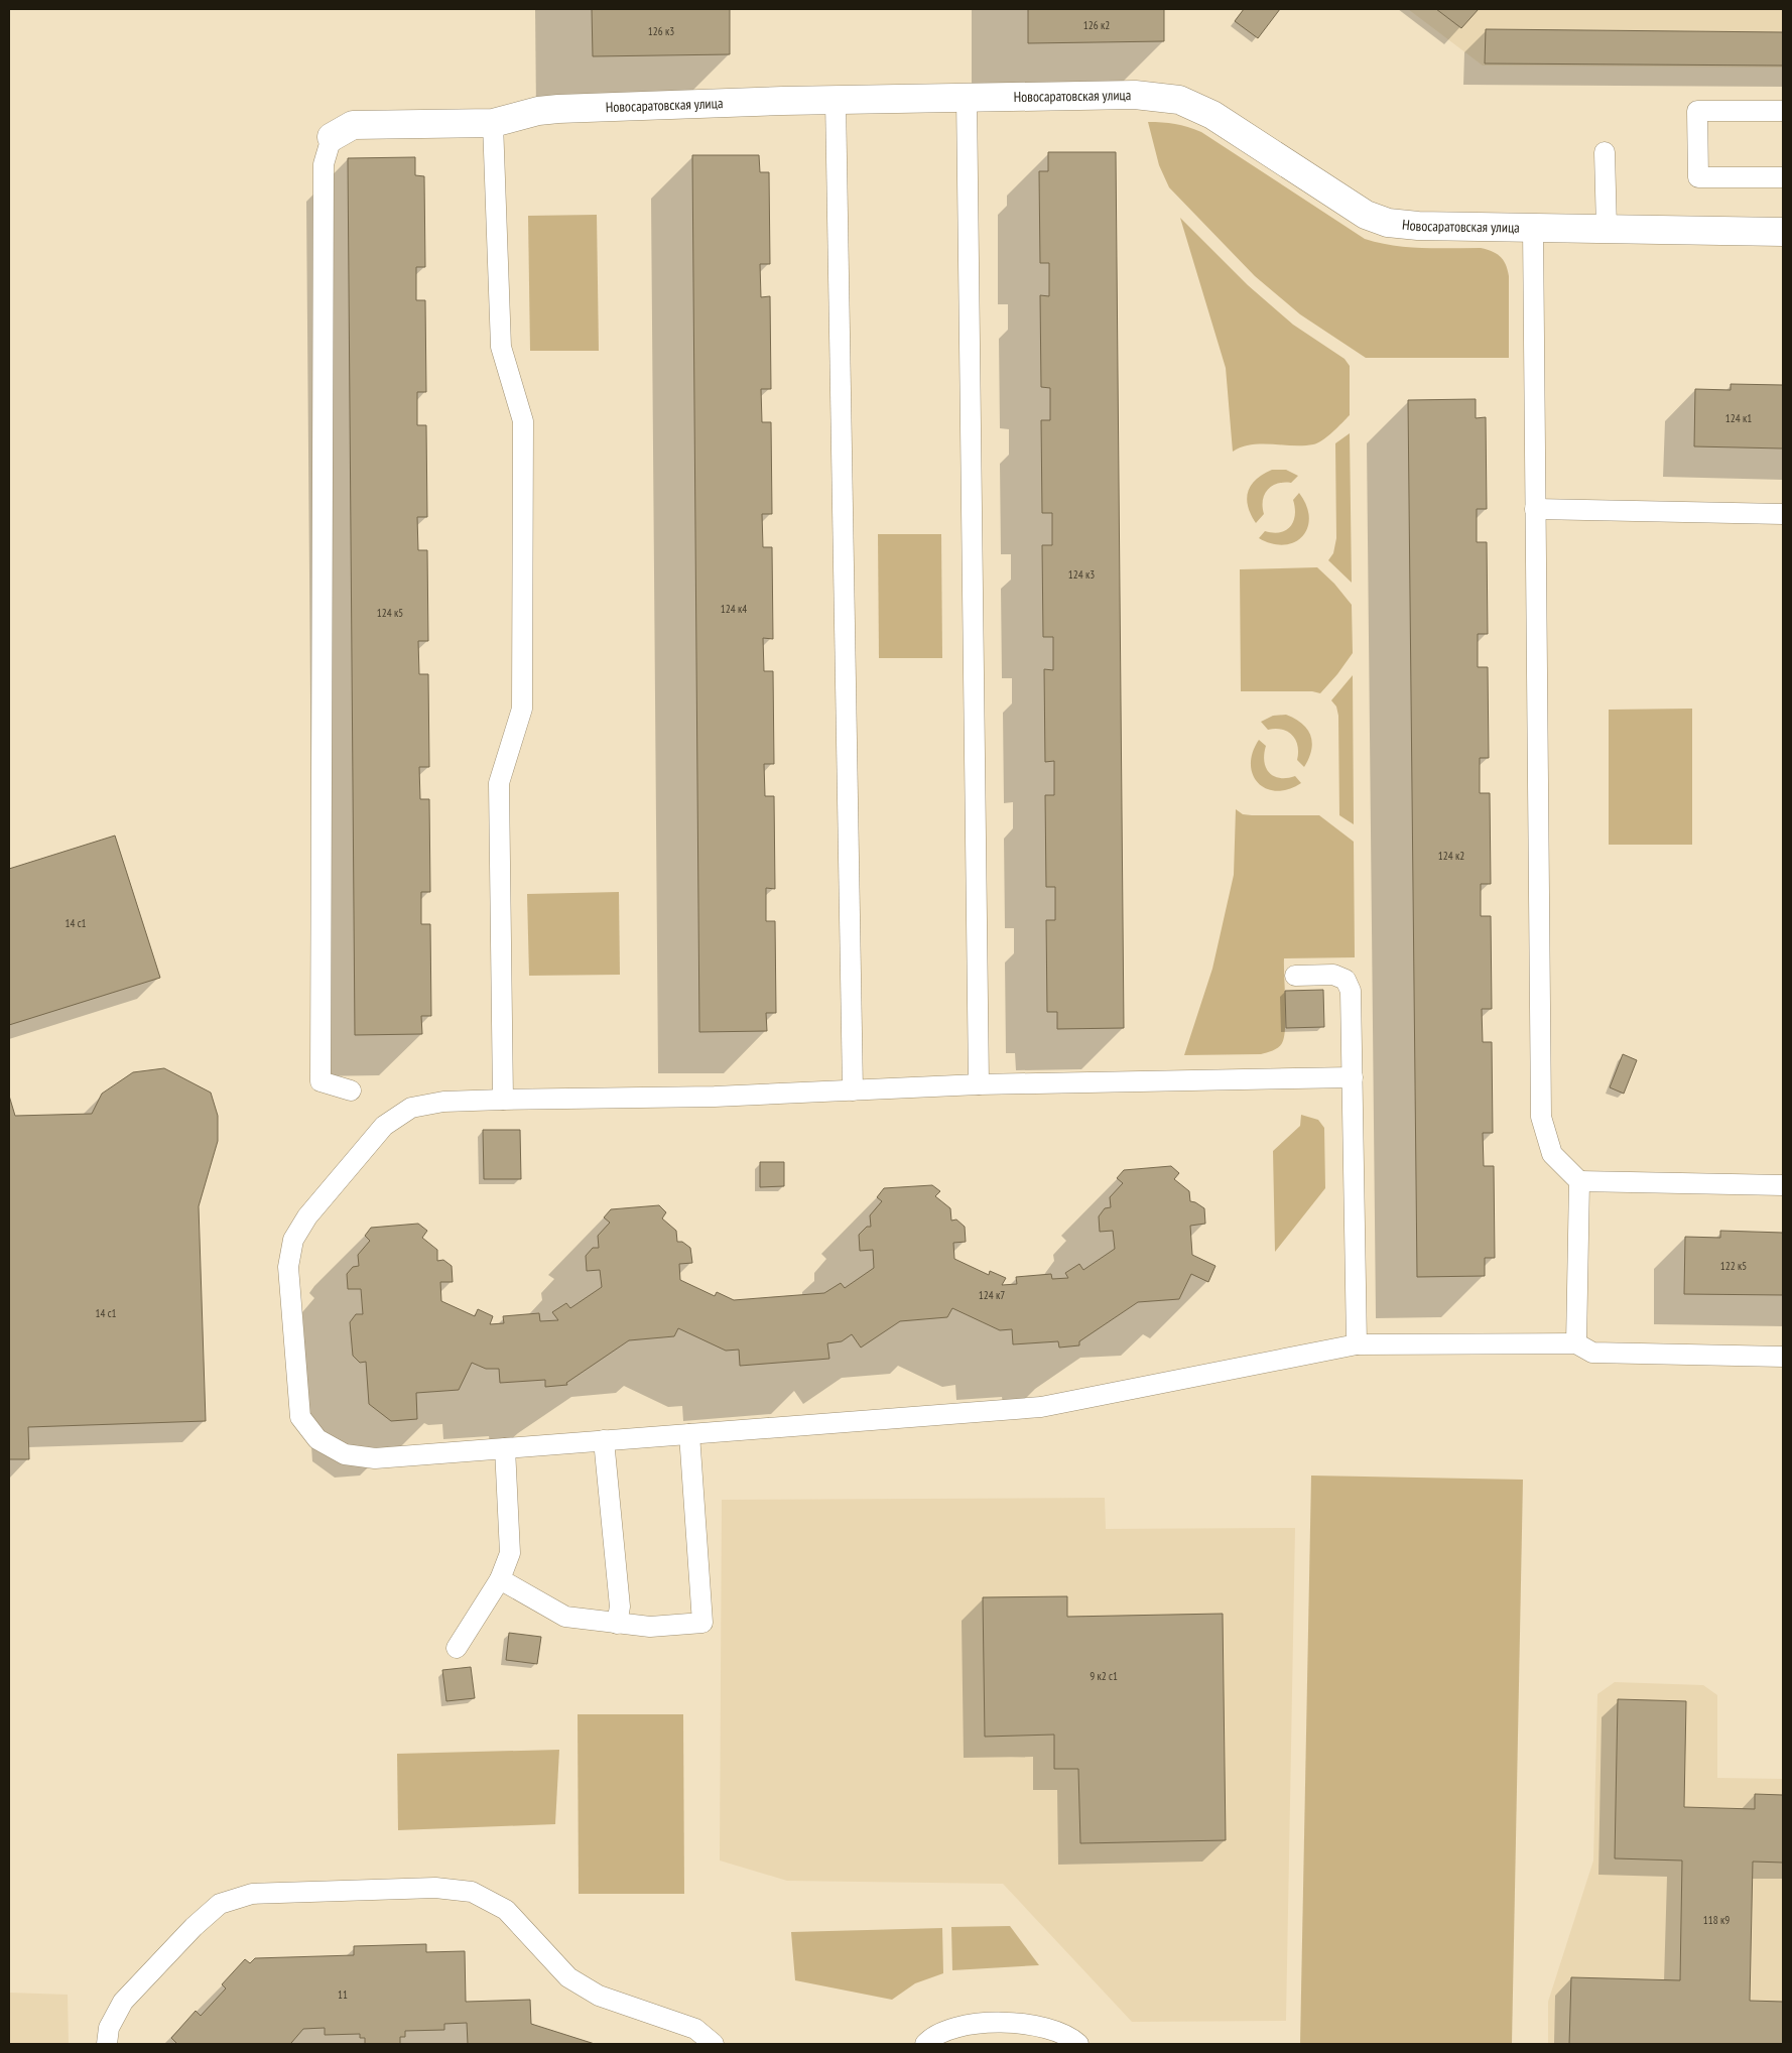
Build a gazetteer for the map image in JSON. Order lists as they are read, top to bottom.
{
  "streets": {
    "street": ["Новосаратовская улица"]
  },
  "house_numbers": [
    "126 к2",
    "126 к3",
    "124 к1",
    "124 к3",
    "124 к4",
    "124 к5",
    "124 к2",
    "14 с1",
    "122 к5",
    "124 к7",
    "14 с1",
    "9 к2 с1",
    "118 к9",
    "11"
  ]
}
